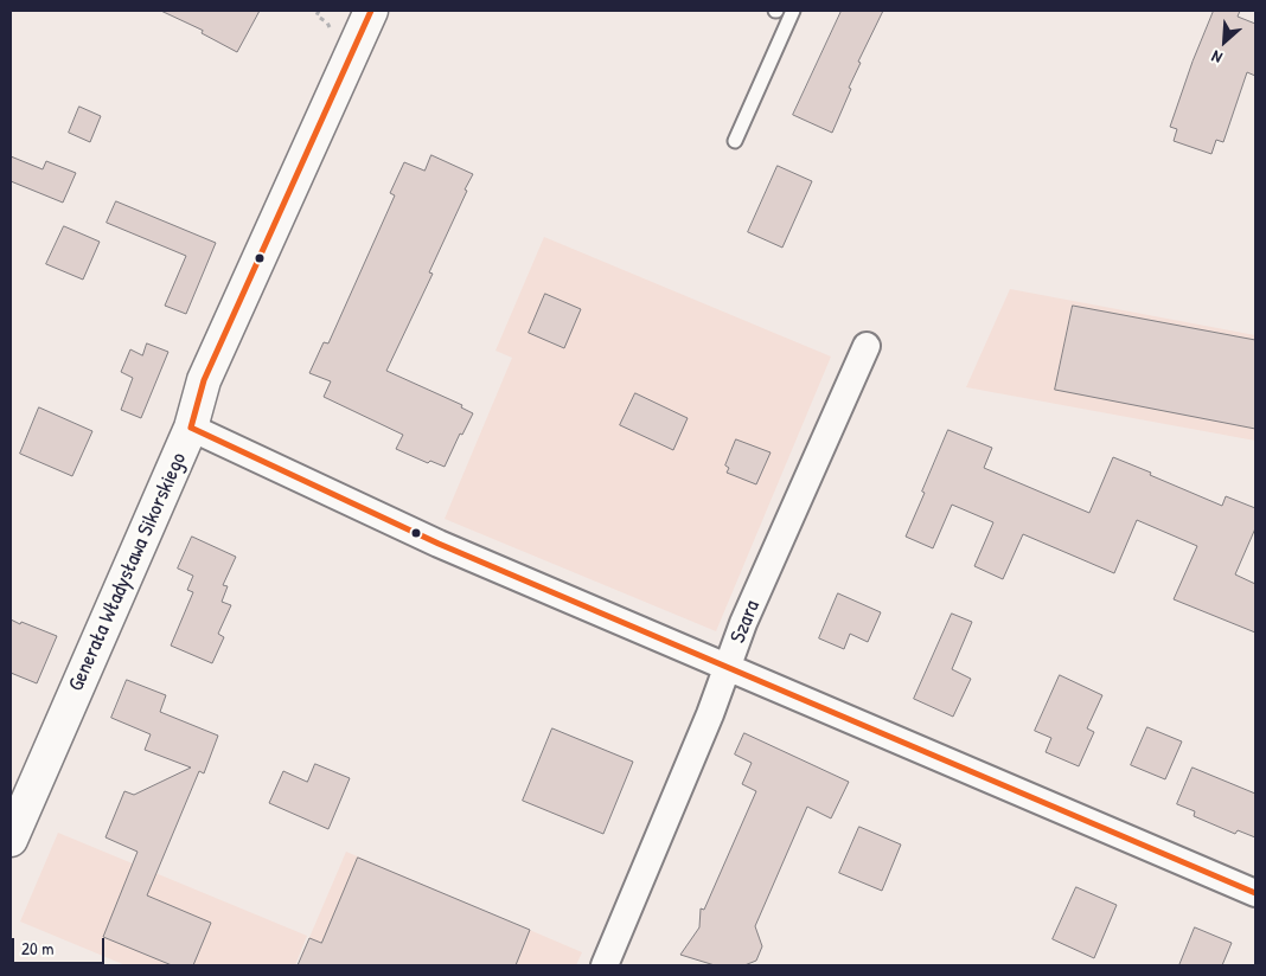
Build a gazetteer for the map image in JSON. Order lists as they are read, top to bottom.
{
  "streets": {
    "street": ["Generała Władysława Sikorskiego", "Szara"]
  },
  "scale_bar": "20 m",
  "north": "bottom left"
}
